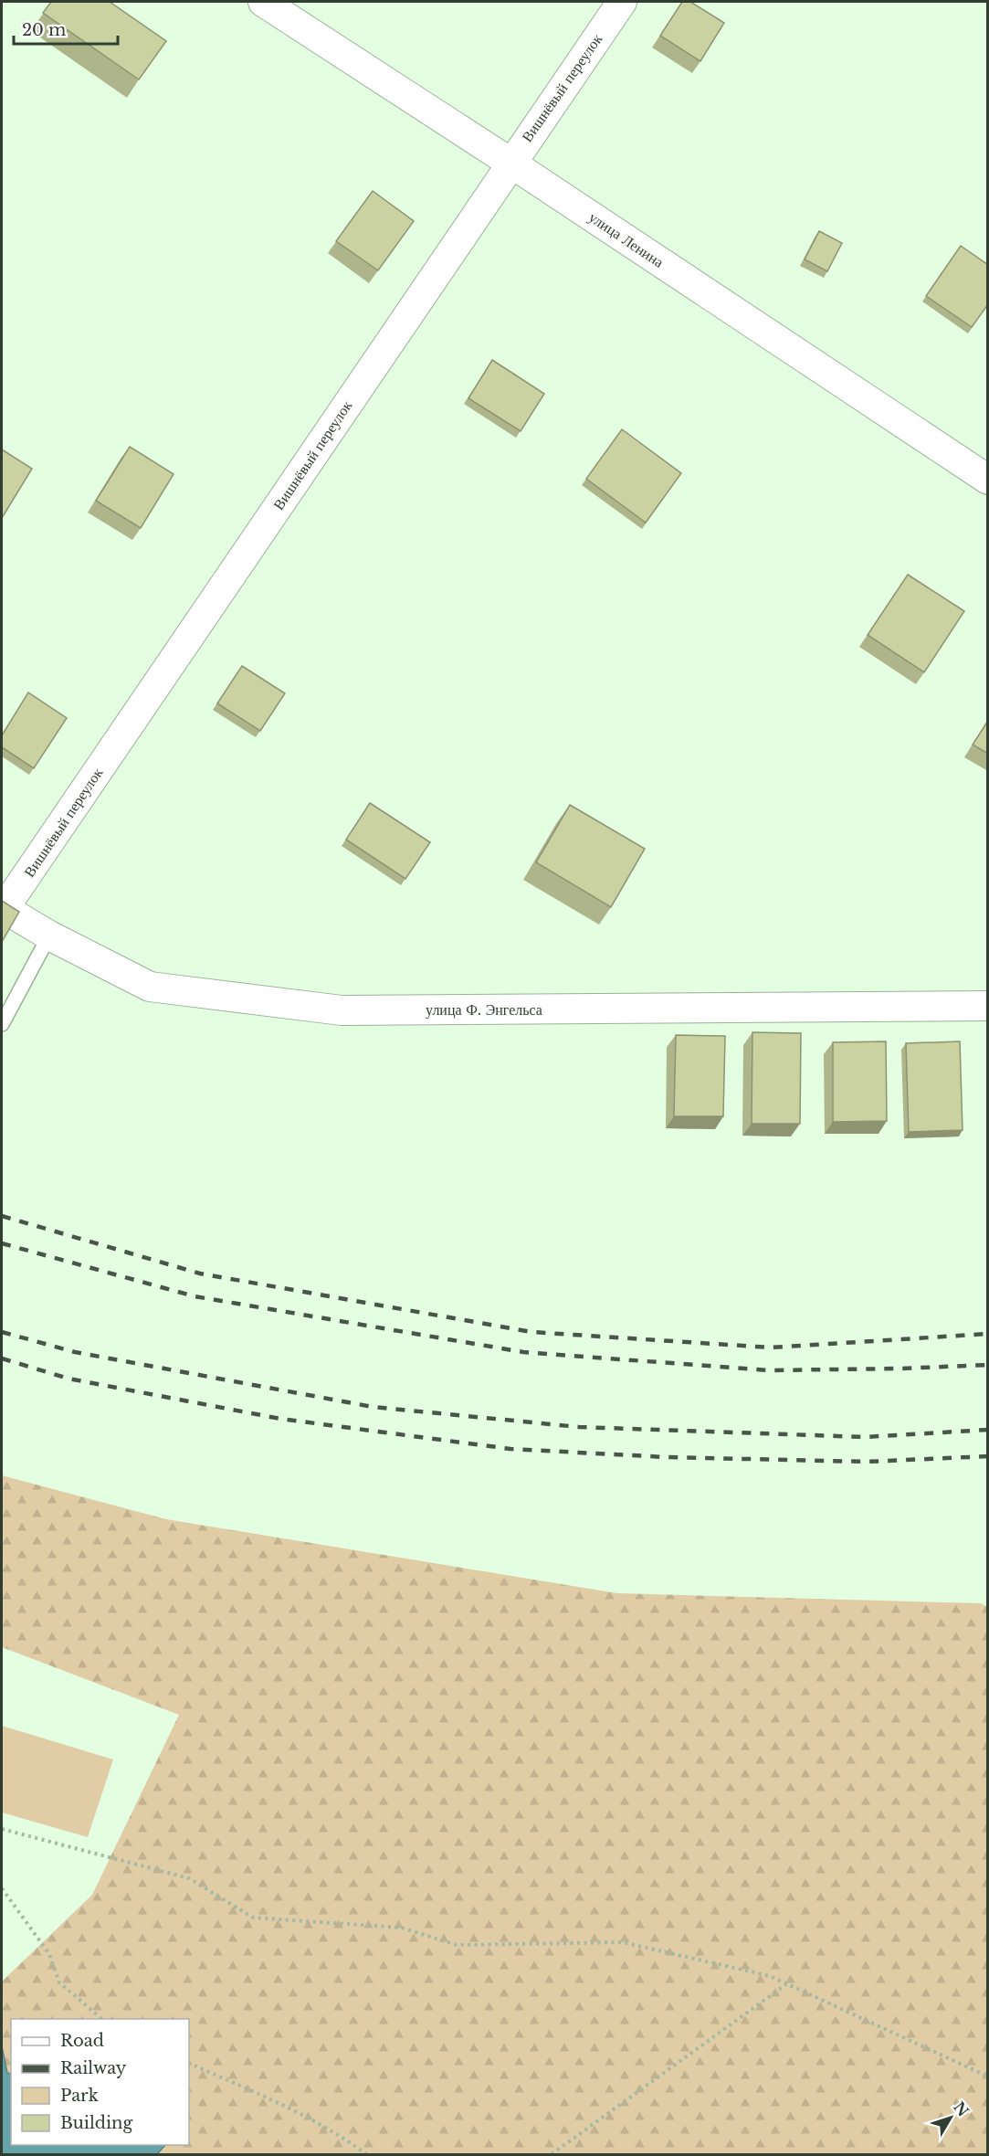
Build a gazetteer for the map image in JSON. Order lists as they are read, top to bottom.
{
  "streets": {
    "street": ["Вишнёвый переулок", "улица Ленина", "улица Ф. Энгельса"]
  },
  "crossings": [
    ["Вишнёвый переулок", "улица Ленина"],
    ["Вишнёвый переулок", "улица Ф. Энгельса"]
  ],
  "legend": [
    "Road",
    "Railway",
    "Park",
    "Building"
  ],
  "scale_bar": "20 m",
  "north": "top right"
}
